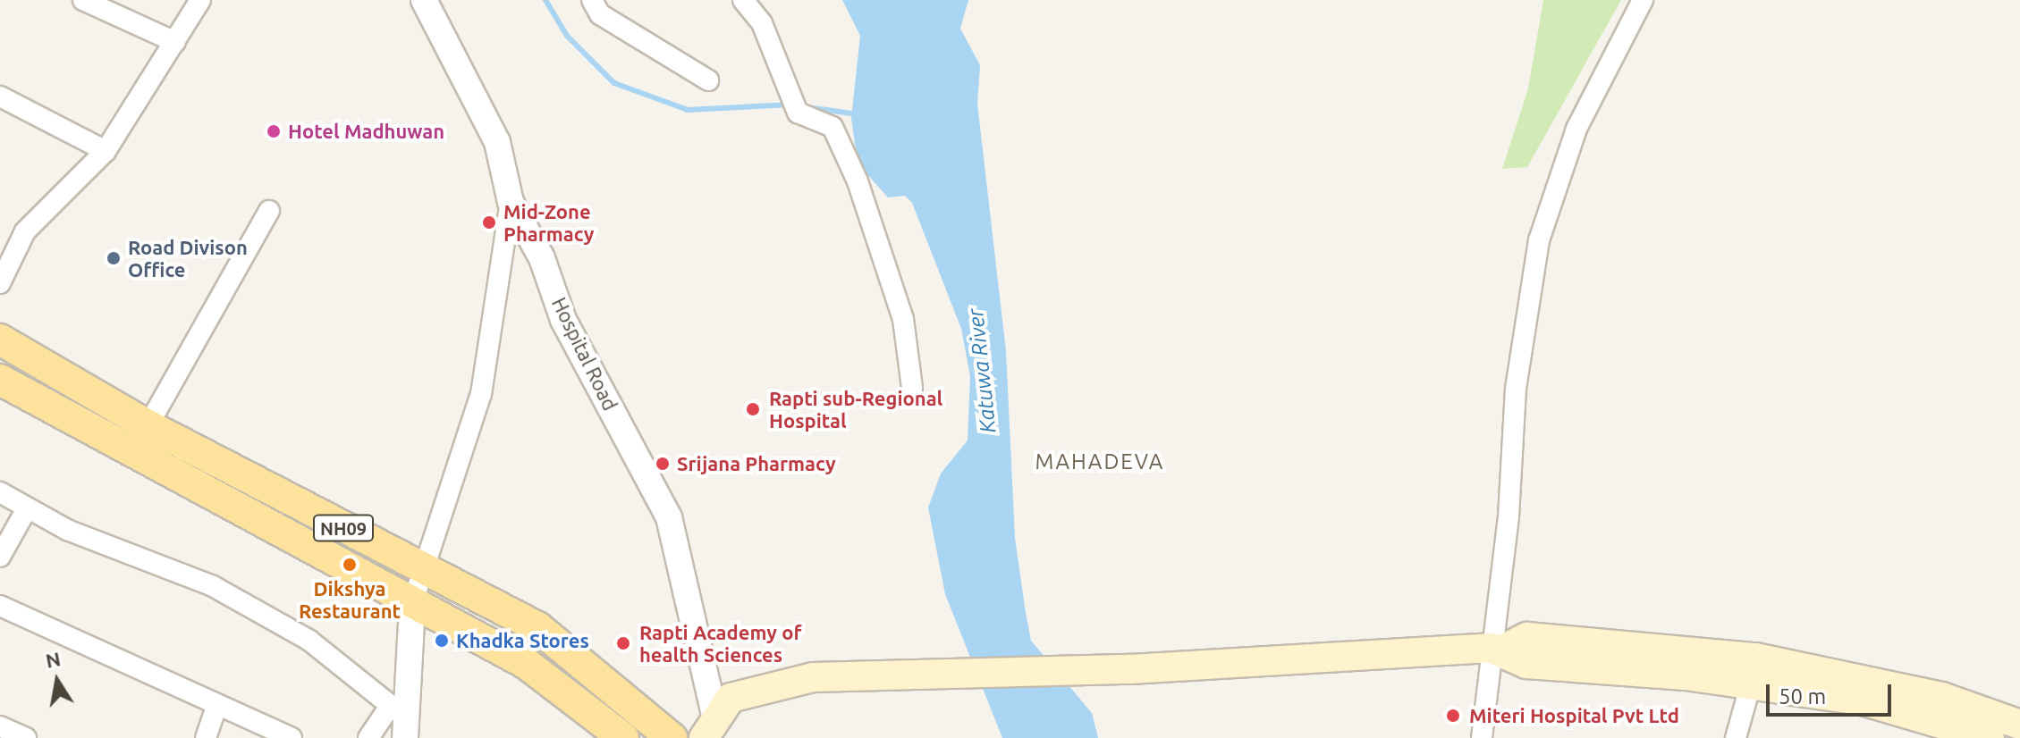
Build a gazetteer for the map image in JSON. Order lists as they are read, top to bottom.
{
  "streets": {
    "main road": ["NH09"],
    "street": ["Hospital Road"]
  },
  "districts": ["MAHADEVA"],
  "water": ["Katuwa River"],
  "places": [
    "Hotel Madhuwan",
    "Mid-Zone Pharmacy",
    "Road Divison Office",
    "Rapti sub-Regional Hospital",
    "Srijana Pharmacy",
    "Dikshya Restaurant",
    "Khadka Stores",
    "Rapti Academy of health Sciences",
    "Miteri Hospital Pvt Ltd"
  ],
  "scale_bar": "50 m",
  "north": "top"
}
